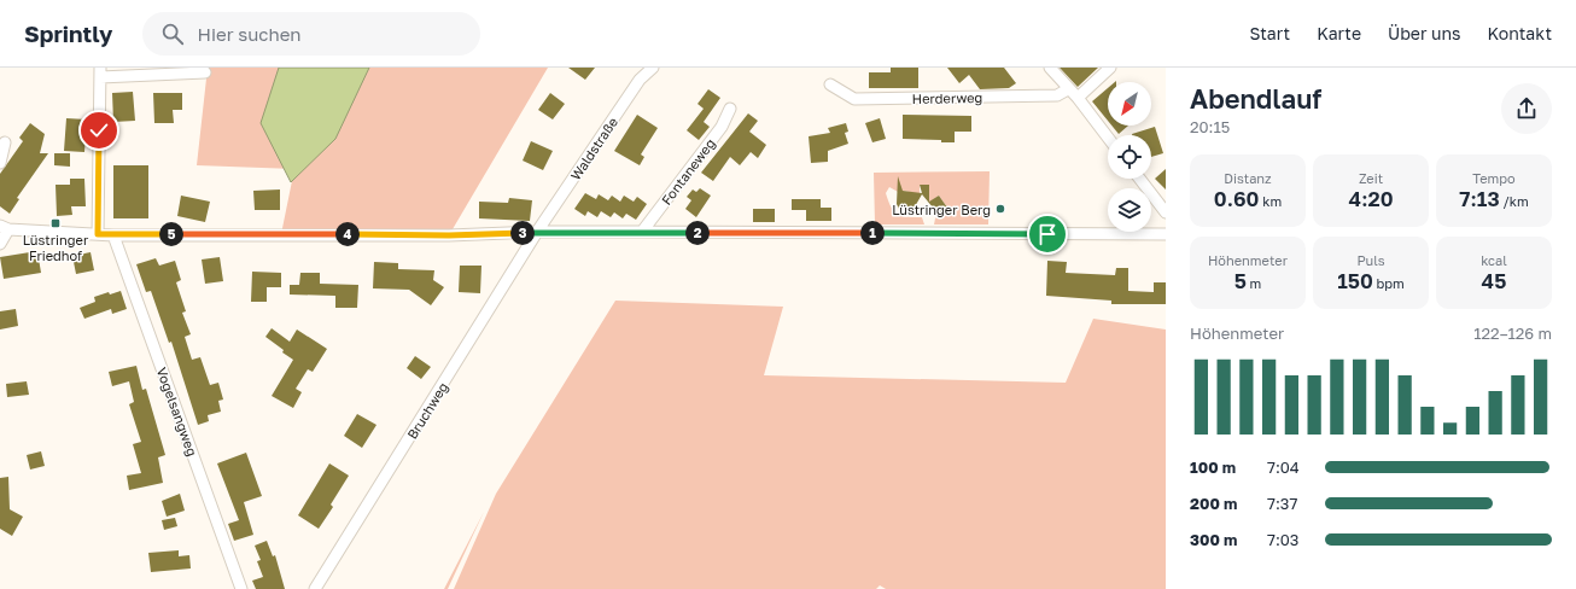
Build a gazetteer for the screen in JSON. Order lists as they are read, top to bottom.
{
  "streets": {
    "street": [
      "Herderweg",
      "Waldstraße",
      "Fontaneweg",
      "Bruchweg",
      "Vogelsangweg"
    ]
  },
  "crossings": [
    ["Waldstraße", "Bruchweg"]
  ],
  "places": {
    "other": ["Lüstringer Berg"],
    "transit": ["Lüstringer Friedhof"]
  },
  "north": "bottom left",
  "page": {
    "header": "Sprintly",
    "search": "Hier suchen",
    "nav": [
      "Start",
      "Karte",
      "Über uns",
      "Kontakt"
    ],
    "heading": ["Abendlauf", "20:15"],
    "stats": [
      ["Distanz", "0.60 km"],
      ["Zeit", "4:20"],
      ["Tempo", "7:13 /km"],
      ["Höhenmeter", "5 m"],
      ["Puls", "150 bpm"],
      ["kcal", "45"]
    ],
    "pins": [
      "1",
      "2",
      "3",
      "4",
      "5"
    ],
    "chart": ["Höhenmeter", "122–126 m"],
    "list": [
      {
        "name": "100 m",
        "note": "7:04"
      },
      {
        "name": "200 m",
        "note": "7:37"
      },
      {
        "name": "300 m",
        "note": "7:03"
      }
    ]
  }
}
